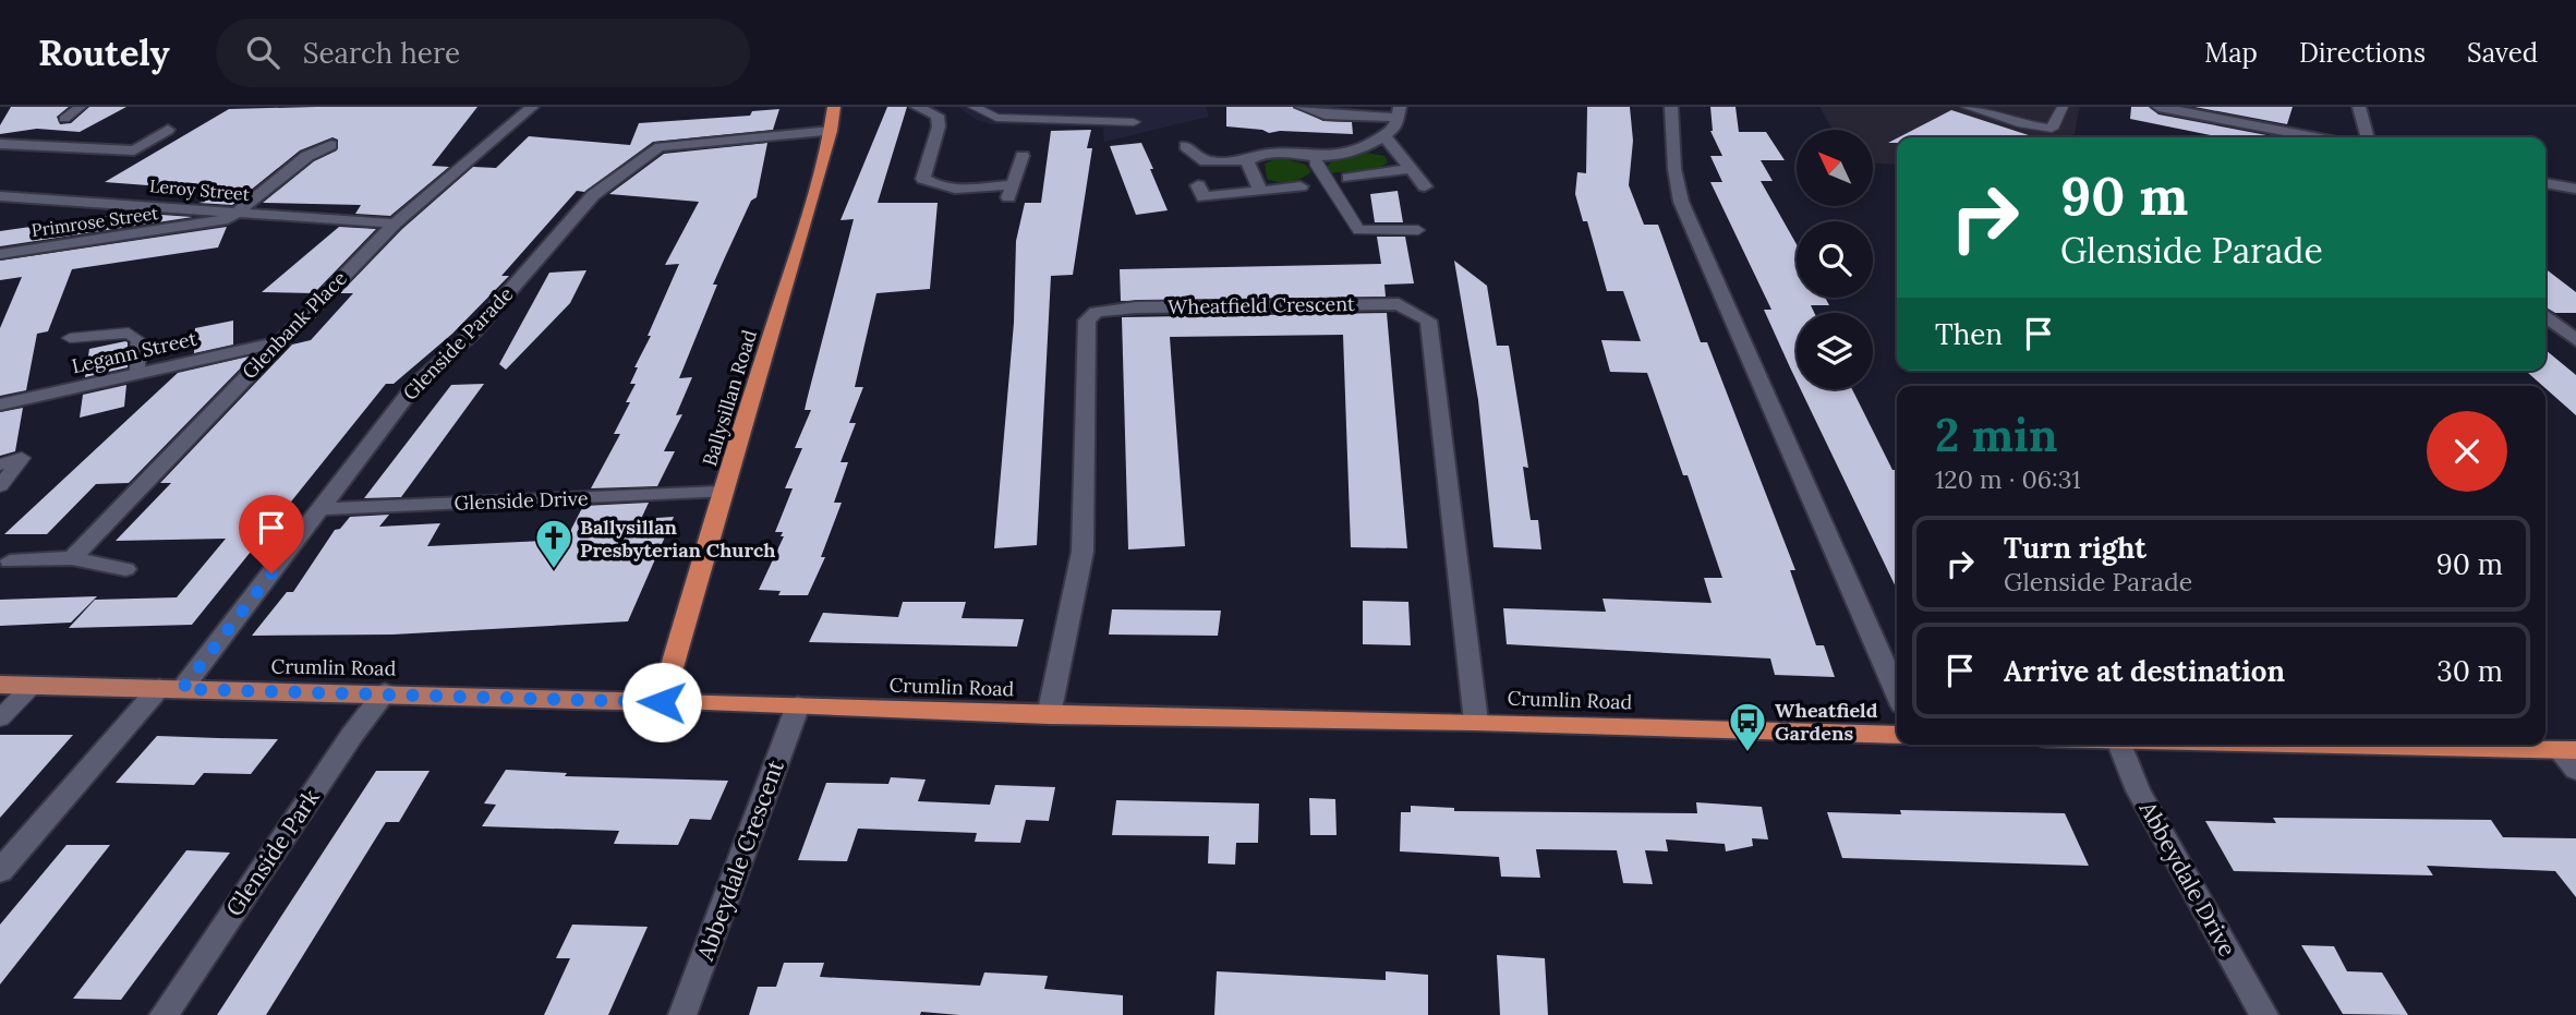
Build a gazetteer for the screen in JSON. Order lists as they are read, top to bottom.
{
  "streets": {
    "highway": ["Ballysillan Road", "Crumlin Road"],
    "street": [
      "Leroy Street",
      "Primrose Street",
      "Wheatfield Crescent",
      "Glenbank Place",
      "Glenside Parade",
      "Legann Street",
      "Glenside Drive",
      "Glenside Park",
      "Abbeydale Crescent",
      "Abbeydale Drive"
    ]
  },
  "crossings": [
    ["Leroy Street", "Primrose Street"],
    ["Leroy Street", "Glenbank Place"],
    ["Wheatfield Crescent", "Crumlin Road"],
    ["Glenbank Place", "Legann Street"],
    ["Glenside Parade", "Ballysillan Road"],
    ["Glenside Parade", "Glenside Drive"],
    ["Glenside Parade", "Crumlin Road"],
    ["Ballysillan Road", "Glenside Drive"],
    ["Ballysillan Road", "Crumlin Road"],
    ["Crumlin Road", "Glenside Park"],
    ["Crumlin Road", "Abbeydale Crescent"]
  ],
  "places": {
    "church": ["Ballysillan Presbyterian Church"],
    "bus stop": ["Wheatfield Gardens"]
  },
  "north": "top left",
  "page": {
    "header": "Routely",
    "search": "Search here",
    "nav": ["Map", "Directions", "Saved"],
    "turn": ["90 m", "Glenside Parade"],
    "then": "Then",
    "heading": ["2 min", "120 m · 06:31"],
    "list": [
      {
        "name": "Turn right",
        "note": "Glenside Parade",
        "value": "90 m"
      },
      {
        "name": "Arrive at destination",
        "value": "30 m"
      }
    ]
  }
}
